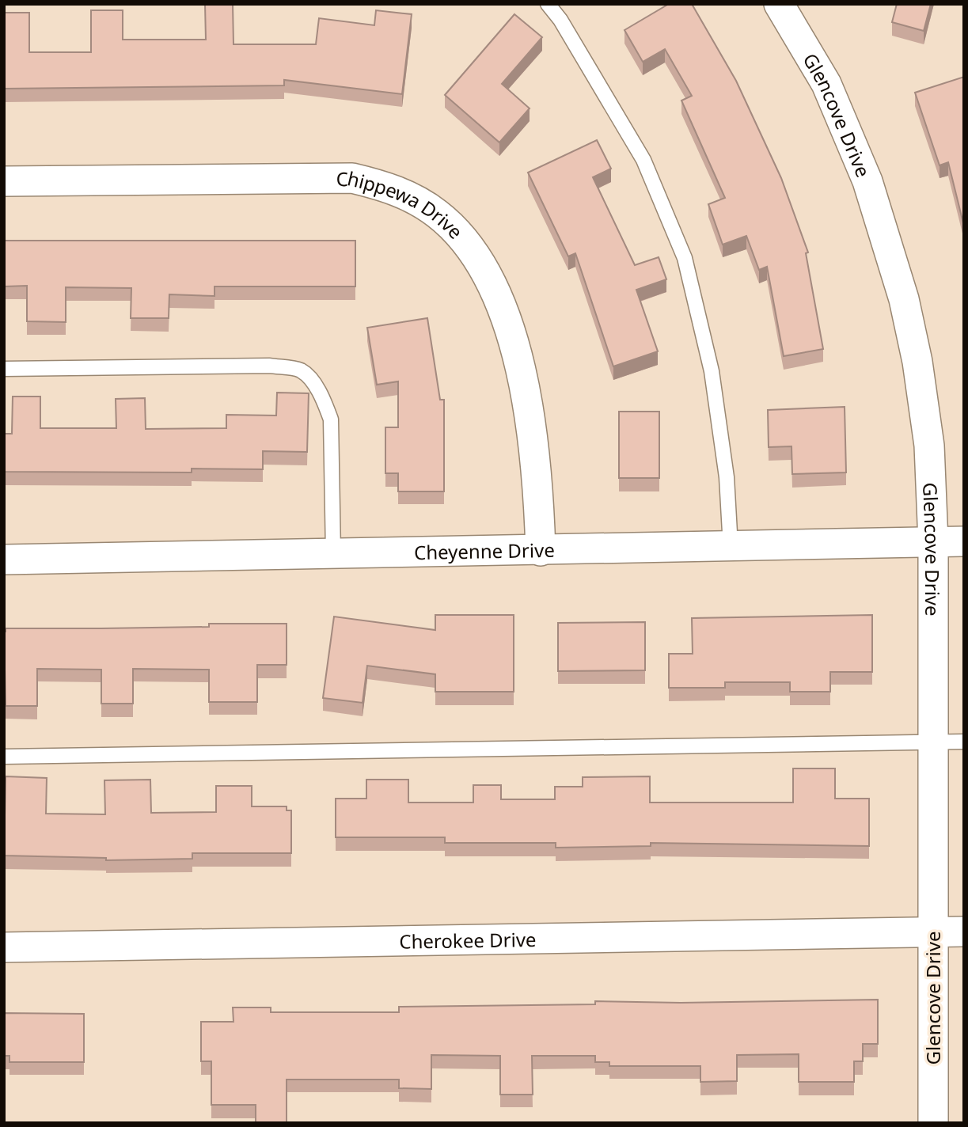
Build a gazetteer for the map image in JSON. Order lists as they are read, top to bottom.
{
  "streets": {
    "street": [
      "Glencove Drive",
      "Chippewa Drive",
      "Cheyenne Drive",
      "Cherokee Drive"
    ]
  },
  "crossings": [
    ["Glencove Drive", "Cheyenne Drive"],
    ["Glencove Drive", "Cherokee Drive"],
    ["Chippewa Drive", "Cheyenne Drive"]
  ]
}
